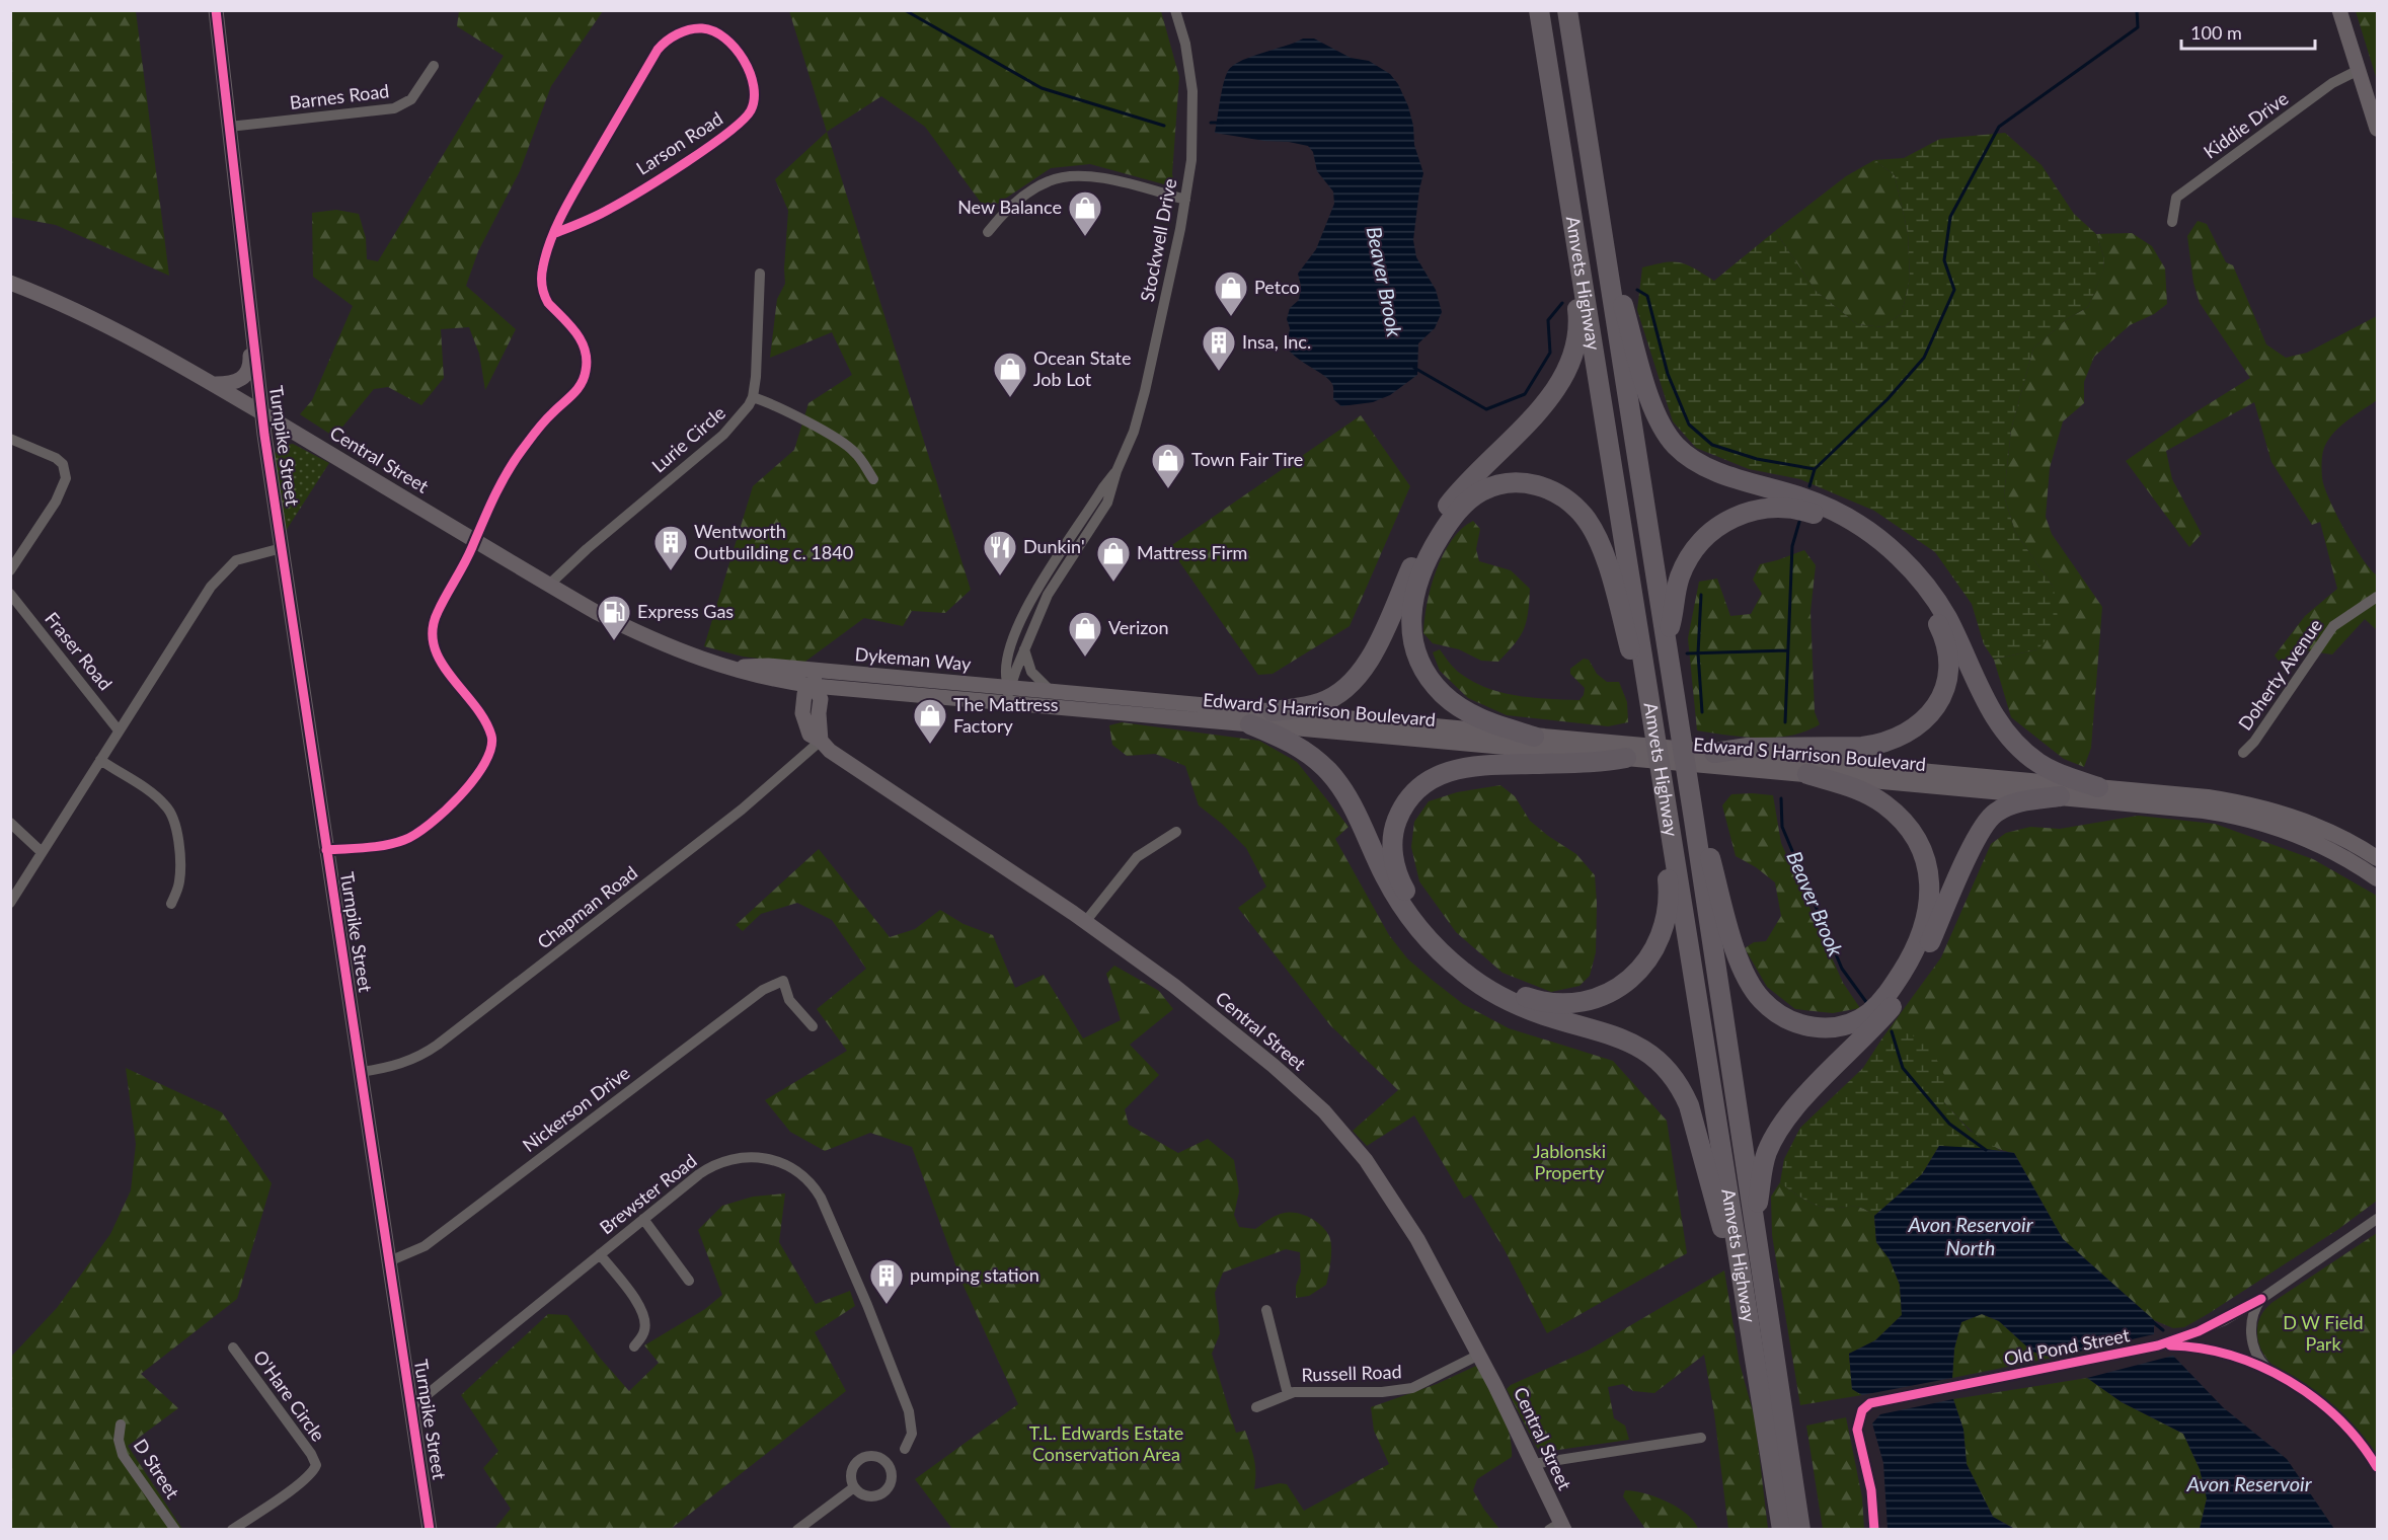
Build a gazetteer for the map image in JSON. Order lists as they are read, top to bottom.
{
  "streets": {
    "highway": ["Amvets Highway"],
    "main road": ["Edward S Harrison Boulevard"],
    "street": [
      "Barnes Road",
      "Kiddie Drive",
      "Larson Road",
      "Stockwell Drive",
      "Lurie Circle",
      "Turnpike Street",
      "Central Street",
      "Fraser Road",
      "Dykeman Way",
      "Doherty Avenue",
      "Chapman Road",
      "Nickerson Drive",
      "Brewster Road",
      "Old Pond Street",
      "Russell Road",
      "O'Hare Circle",
      "D Street"
    ]
  },
  "crossings": [
    ["Barnes Road", "Turnpike Street"],
    ["Larson Road", "Central Street"],
    ["Stockwell Drive", "Dykeman Way"],
    ["Stockwell Drive", "Edward S Harrison Boulevard"],
    ["Lurie Circle", "Central Street"],
    ["Turnpike Street", "Central Street"],
    ["Turnpike Street", "Chapman Road"],
    ["Turnpike Street", "Nickerson Drive"],
    ["Turnpike Street", "Brewster Road"],
    ["Central Street", "Dykeman Way"],
    ["Central Street", "Chapman Road"],
    ["Central Street", "Russell Road"],
    ["Dykeman Way", "Edward S Harrison Boulevard"]
  ],
  "water": ["Beaver Brook", "Avon Reservoir North", "Avon Reservoir"],
  "parks": ["Jablonski Property", "D W Field Park", "T.L. Edwards Estate Conservation Area"],
  "places": {
    "shop": [
      "New Balance",
      "Petco",
      "Ocean State Job Lot",
      "Town Fair Tire",
      "Mattress Firm",
      "Verizon",
      "The Mattress Factory"
    ],
    "building": ["Insa, Inc.", "Wentworth Outbuilding c. 1840", "pumping station"],
    "restaurant": ["Dunkin'"],
    "fuel station": ["Express Gas"]
  },
  "scale_bar": "100 m"
}
